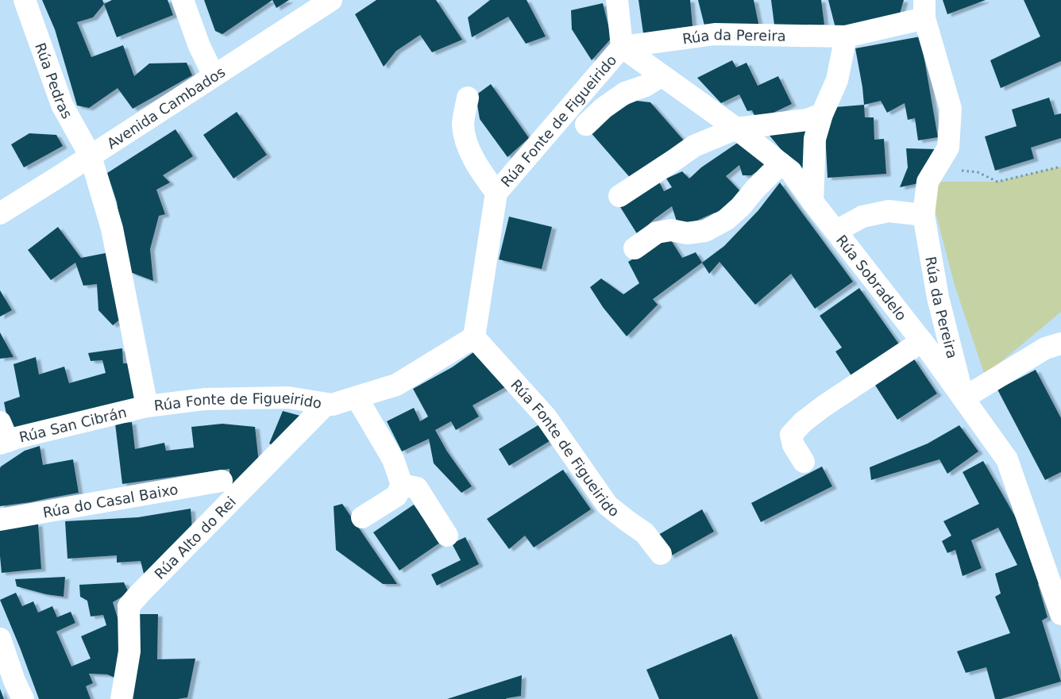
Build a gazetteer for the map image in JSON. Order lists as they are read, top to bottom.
{
  "streets": {
    "street": [
      "Rúa da Pereira",
      "Rúa Pedras",
      "Avenida Cambados",
      "Rúa Fonte de Figueirido",
      "Rúa Sobradelo",
      "Rúa San Cibrán",
      "Rúa do Casal Baixo",
      "Rúa Alto do Rei"
    ]
  },
  "crossings": [
    ["Rúa da Pereira", "Rúa Fonte de Figueirido"],
    ["Rúa da Pereira", "Rúa Sobradelo"],
    ["Rúa Pedras", "Avenida Cambados"],
    ["Rúa Pedras", "Rúa Fonte de Figueirido"],
    ["Avenida Cambados", "Rúa Fonte de Figueirido"],
    ["Rúa Fonte de Figueirido", "Rúa Sobradelo"],
    ["Rúa Fonte de Figueirido", "Rúa San Cibrán"],
    ["Rúa Fonte de Figueirido", "Rúa Alto do Rei"]
  ]
}
